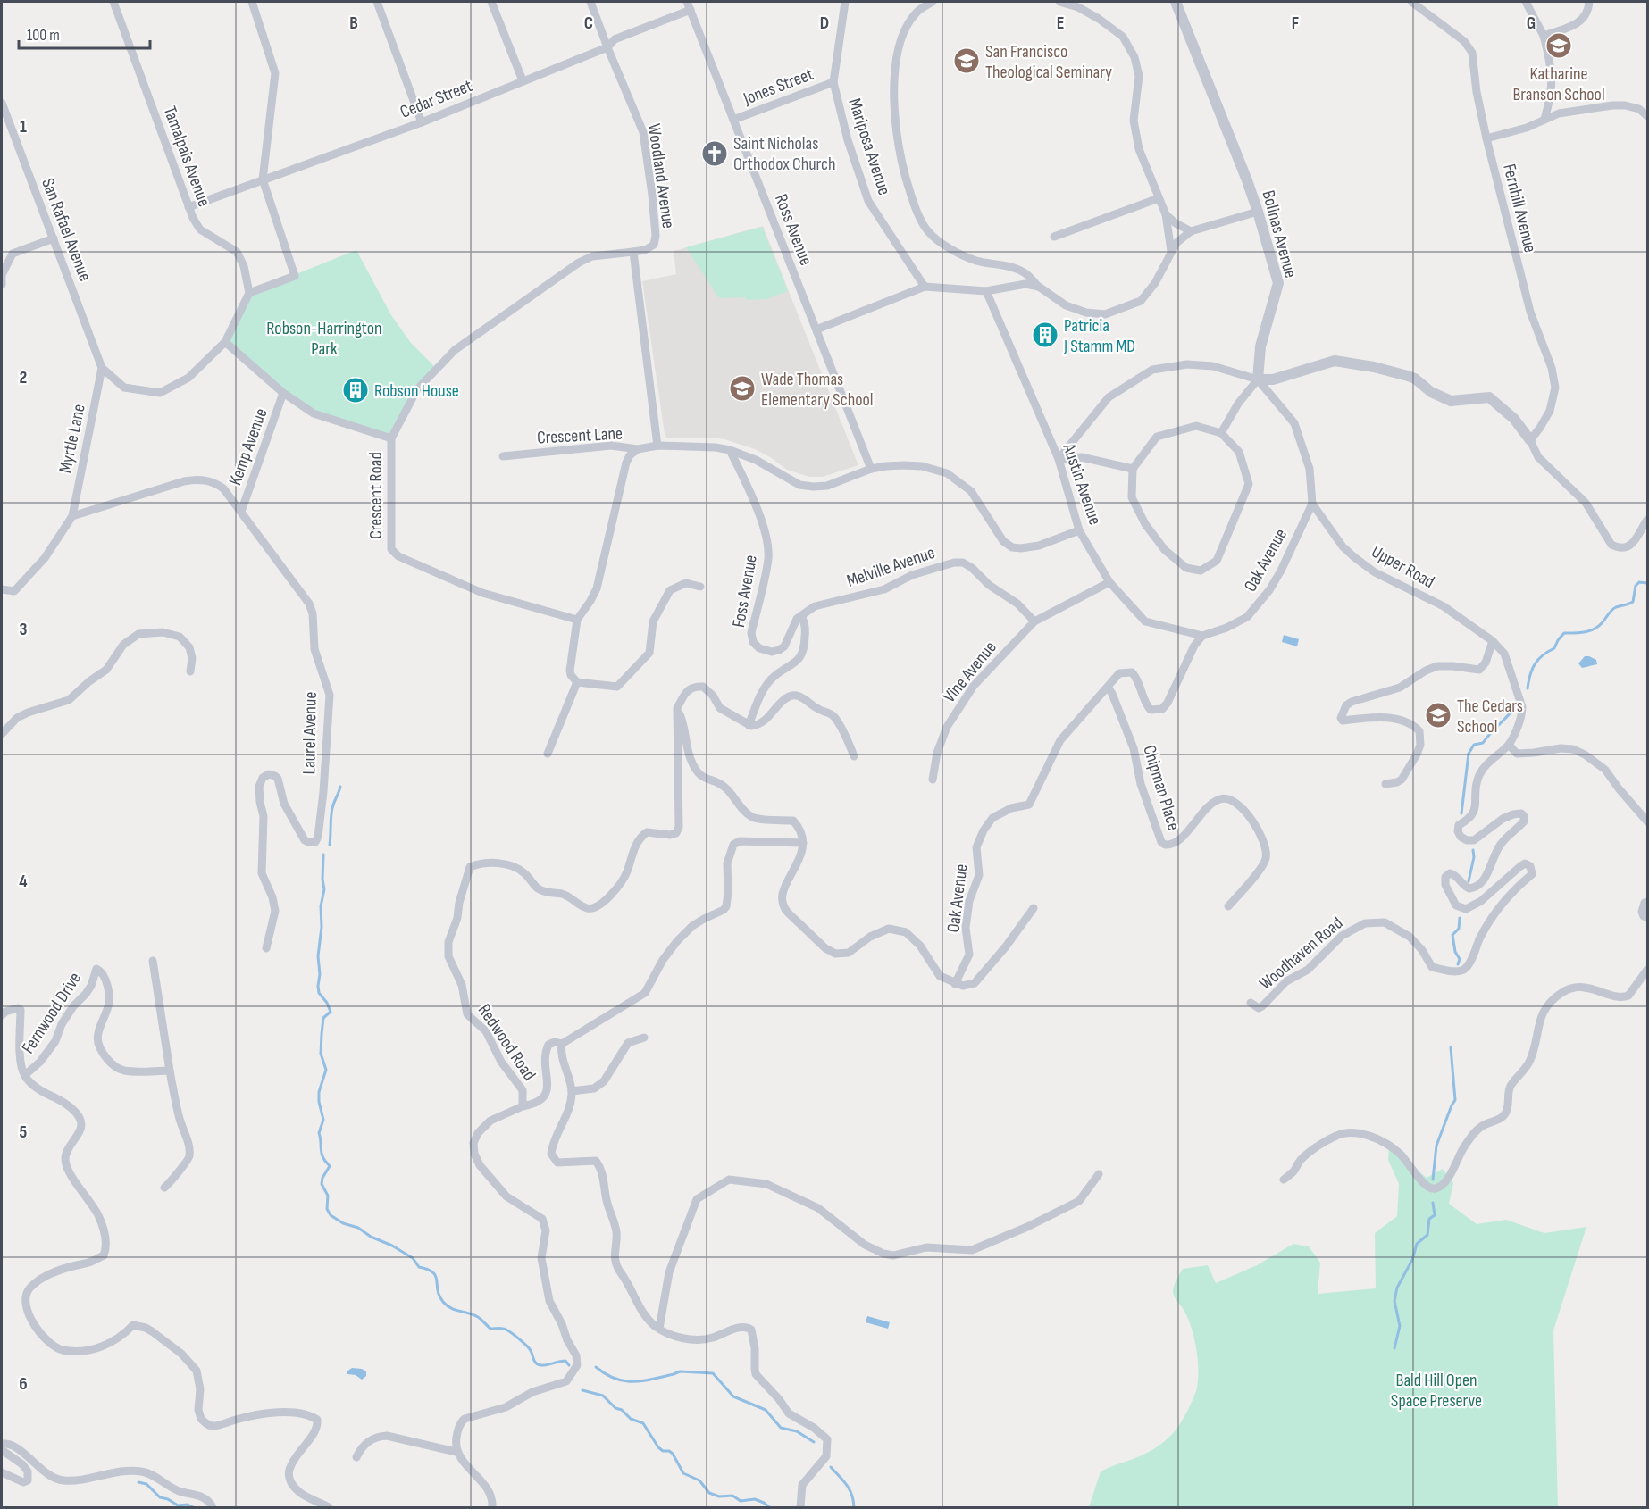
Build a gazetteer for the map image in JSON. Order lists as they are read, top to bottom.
{
  "streets": {
    "street": [
      "Jones Street",
      "Cedar Street",
      "Mariposa Avenue",
      "Tamalpais Avenue",
      "Woodland Avenue",
      "Fernhill Avenue",
      "San Rafael Avenue",
      "Ross Avenue",
      "Bolinas Avenue",
      "Crescent Lane",
      "Myrtle Lane",
      "Kemp Avenue",
      "Austin Avenue",
      "Crescent Road",
      "Oak Avenue",
      "Melville Avenue",
      "Upper Road",
      "Foss Avenue",
      "Vine Avenue",
      "Laurel Avenue",
      "Chipman Place",
      "Woodhaven Road",
      "Fernwood Drive",
      "Redwood Road"
    ]
  },
  "crossings": [
    ["Jones Street", "Mariposa Avenue"],
    ["Jones Street", "Ross Avenue"],
    ["Cedar Street", "Tamalpais Avenue"],
    ["Cedar Street", "Woodland Avenue"],
    ["Cedar Street", "Ross Avenue"],
    ["Woodland Avenue", "Crescent Road"],
    ["San Rafael Avenue", "Myrtle Lane"],
    ["Ross Avenue", "Crescent Lane"],
    ["Crescent Lane", "Austin Avenue"],
    ["Crescent Lane", "Foss Avenue"],
    ["Myrtle Lane", "Laurel Avenue"],
    ["Kemp Avenue", "Laurel Avenue"],
    ["Austin Avenue", "Oak Avenue"],
    ["Oak Avenue", "Upper Road"],
    ["Oak Avenue", "Chipman Place"],
    ["Melville Avenue", "Foss Avenue"],
    ["Melville Avenue", "Vine Avenue"],
    ["Upper Road", "Woodhaven Road"]
  ],
  "parks": ["Robson-Harrington Park", "Bald Hill Open Space Preserve"],
  "places": {
    "school or university": [
      "Katharine Branson School",
      "San Francisco Theological Seminary",
      "Wade Thomas Elementary School",
      "The Cedars School"
    ],
    "church": ["Saint Nicholas Orthodox Church"],
    "building": ["Patricia J Stamm MD", "Robson House"]
  },
  "scale_bar": "100 m",
  "grid": {
    "columns": [
      "B",
      "C",
      "D",
      "E",
      "F",
      "G"
    ],
    "rows": [
      "1",
      "2",
      "3",
      "4",
      "5",
      "6"
    ]
  }
}
